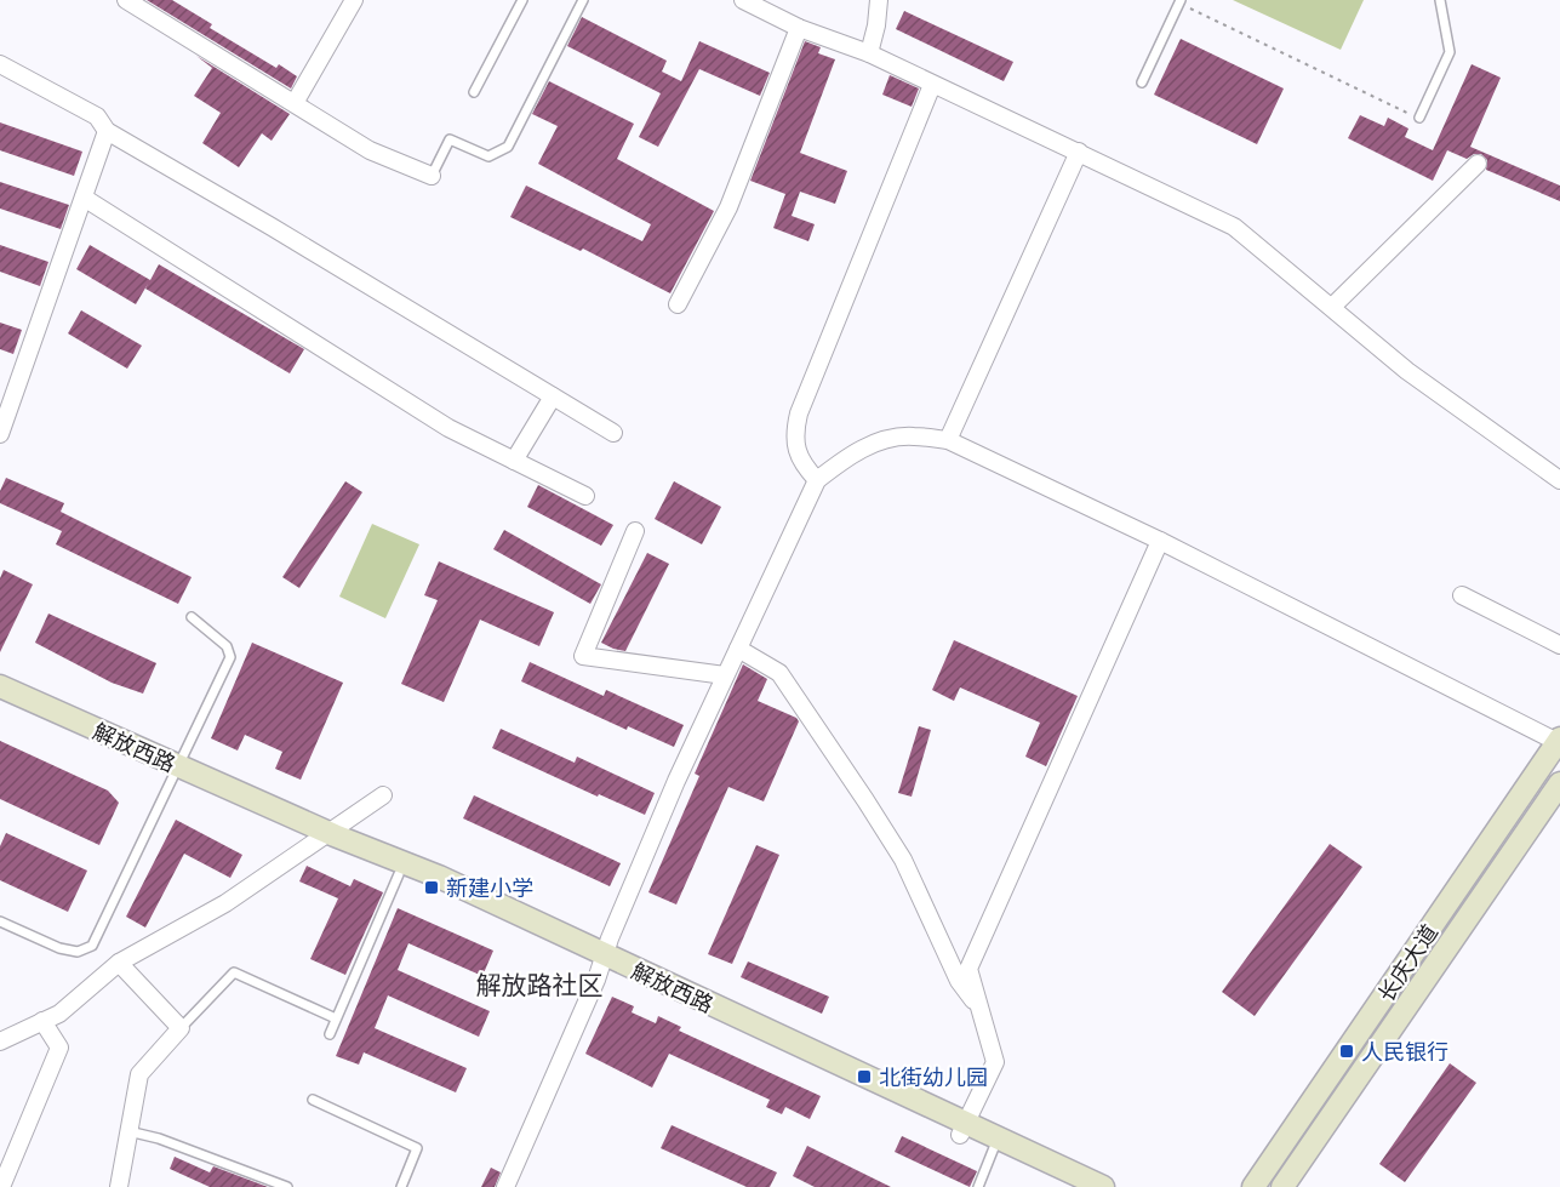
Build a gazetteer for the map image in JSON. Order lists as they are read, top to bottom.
{
  "streets": {
    "street": ["解放西路", "长庆大道"]
  },
  "districts": ["解放路社区"],
  "places": {
    "transit": ["新建小学", "人民银行", "北街幼儿园"]
  }
}
